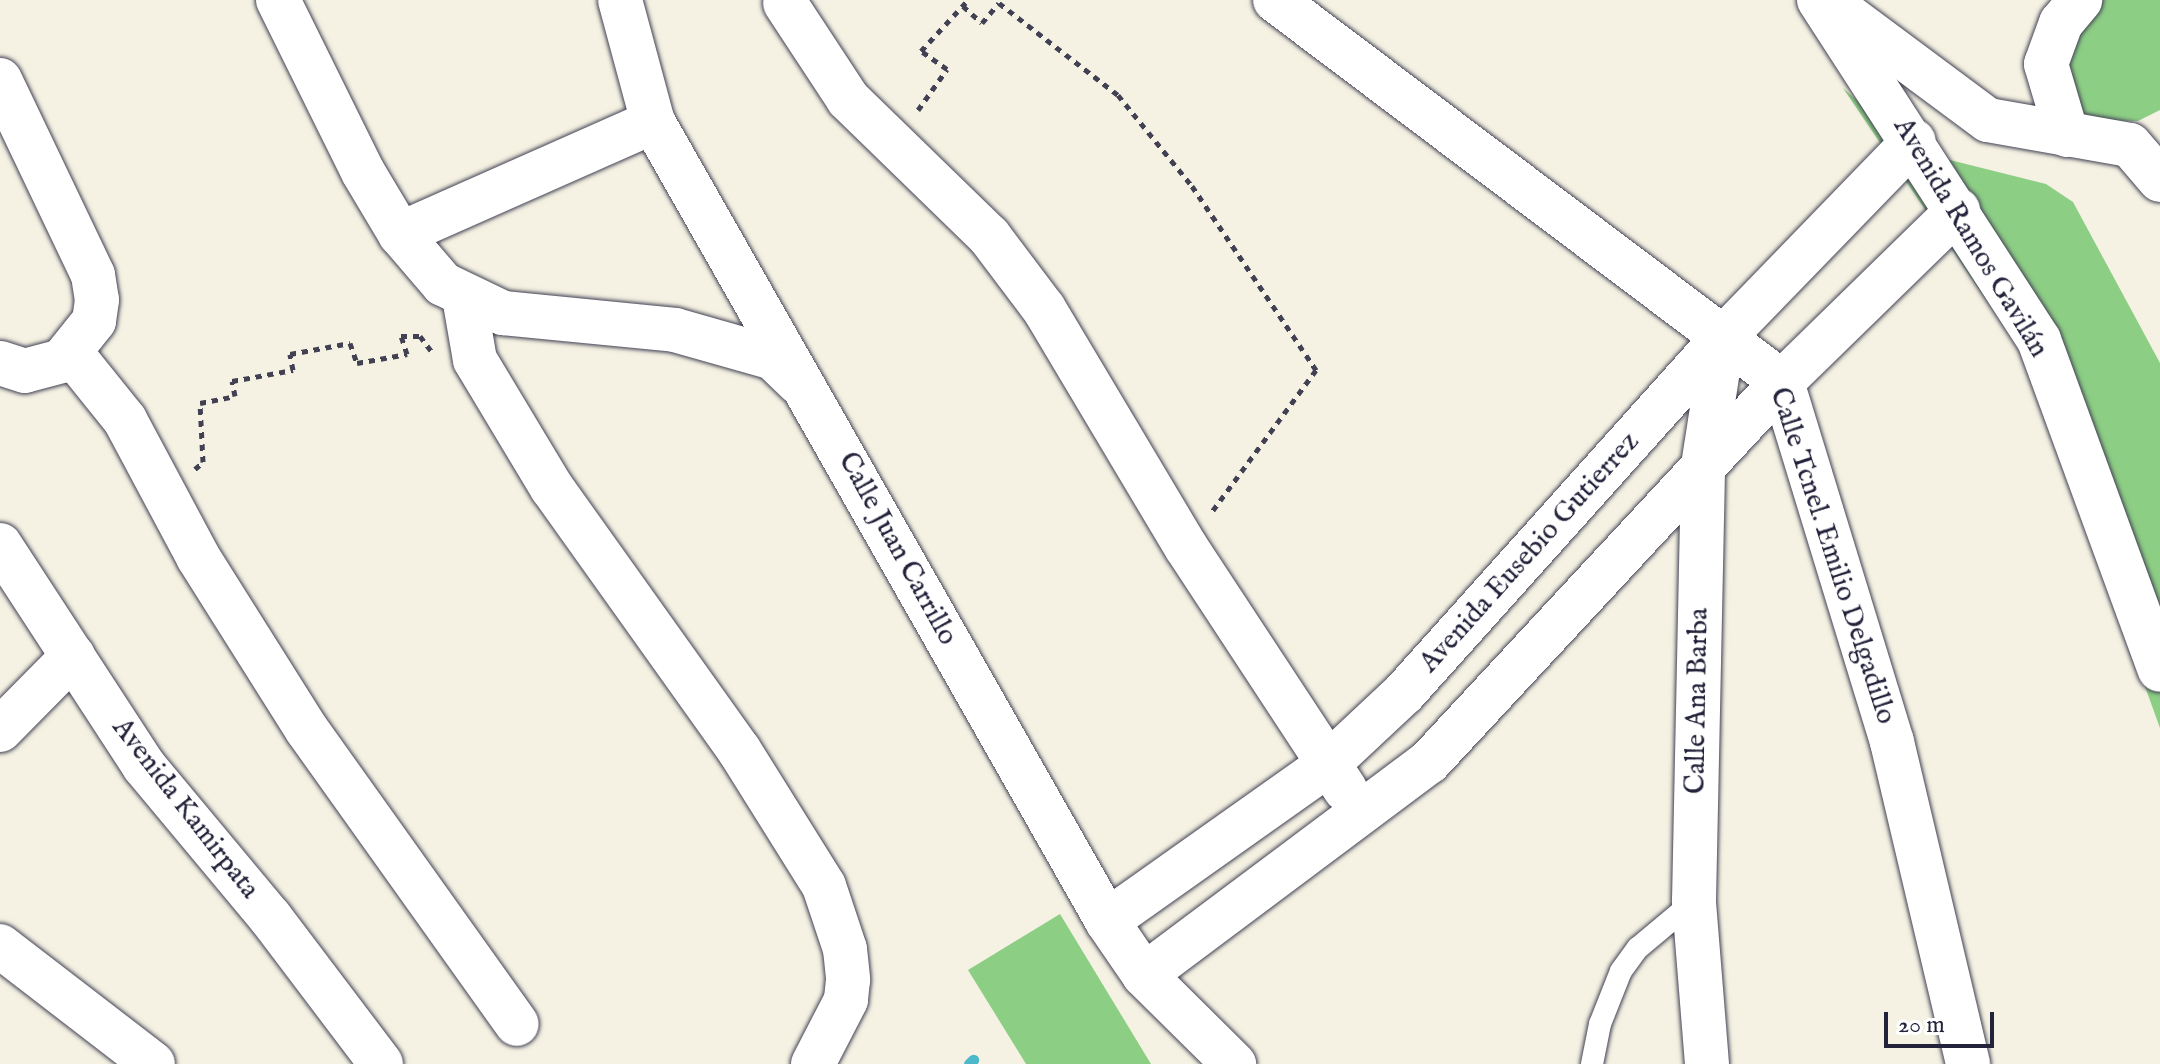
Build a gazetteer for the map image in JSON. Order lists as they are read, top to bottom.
{
  "streets": {
    "street": [
      "Avenida Ramos Gavilán",
      "Calle Juan Carrillo",
      "Avenida Eusebio Gutierrez",
      "Calle Tcnel. Emilio Delgadillo",
      "Calle Ana Barba",
      "Avenida Kamirpata"
    ]
  },
  "crossings": [
    ["Avenida Ramos Gavilán", "Avenida Eusebio Gutierrez"],
    ["Calle Juan Carrillo", "Avenida Eusebio Gutierrez"],
    ["Avenida Eusebio Gutierrez", "Calle Tcnel. Emilio Delgadillo"],
    ["Avenida Eusebio Gutierrez", "Calle Ana Barba"],
    ["Calle Tcnel. Emilio Delgadillo", "Calle Ana Barba"]
  ],
  "scale_bar": "20 m"
}
